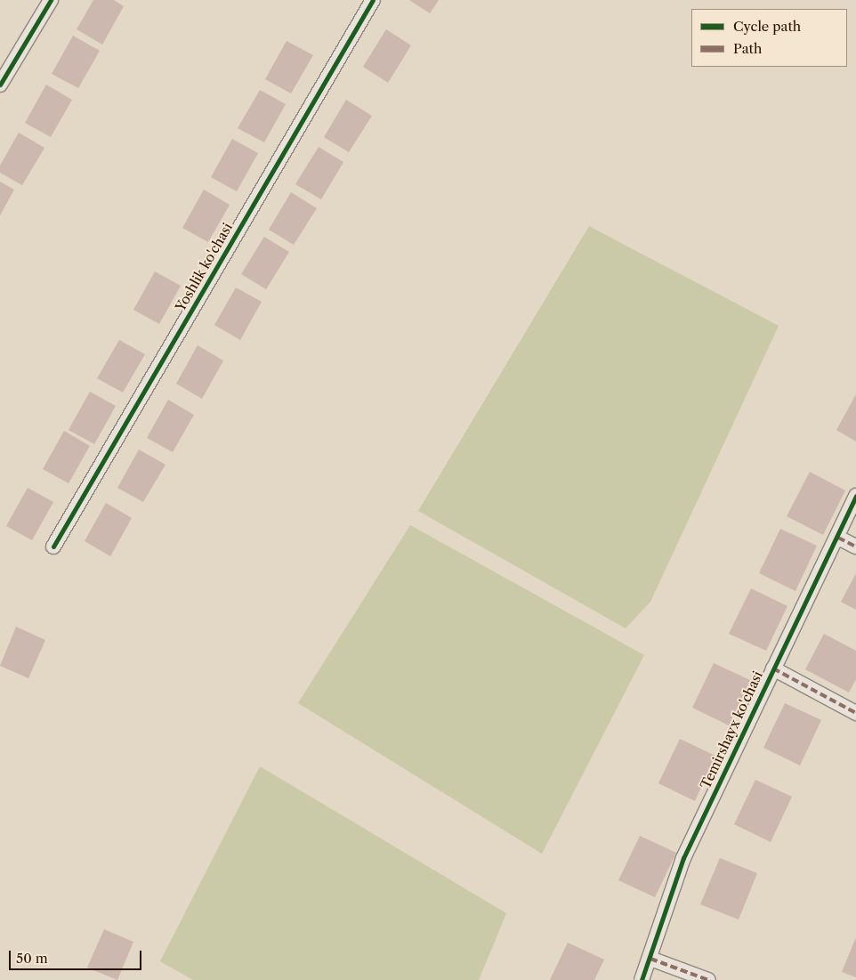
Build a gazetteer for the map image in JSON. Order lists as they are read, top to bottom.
{
  "streets": {
    "street": ["Yoshlik ko'chasi", "Temirshayx ko'chasi"]
  },
  "legend": ["Cycle path", "Path"],
  "scale_bar": "50 m"
}
